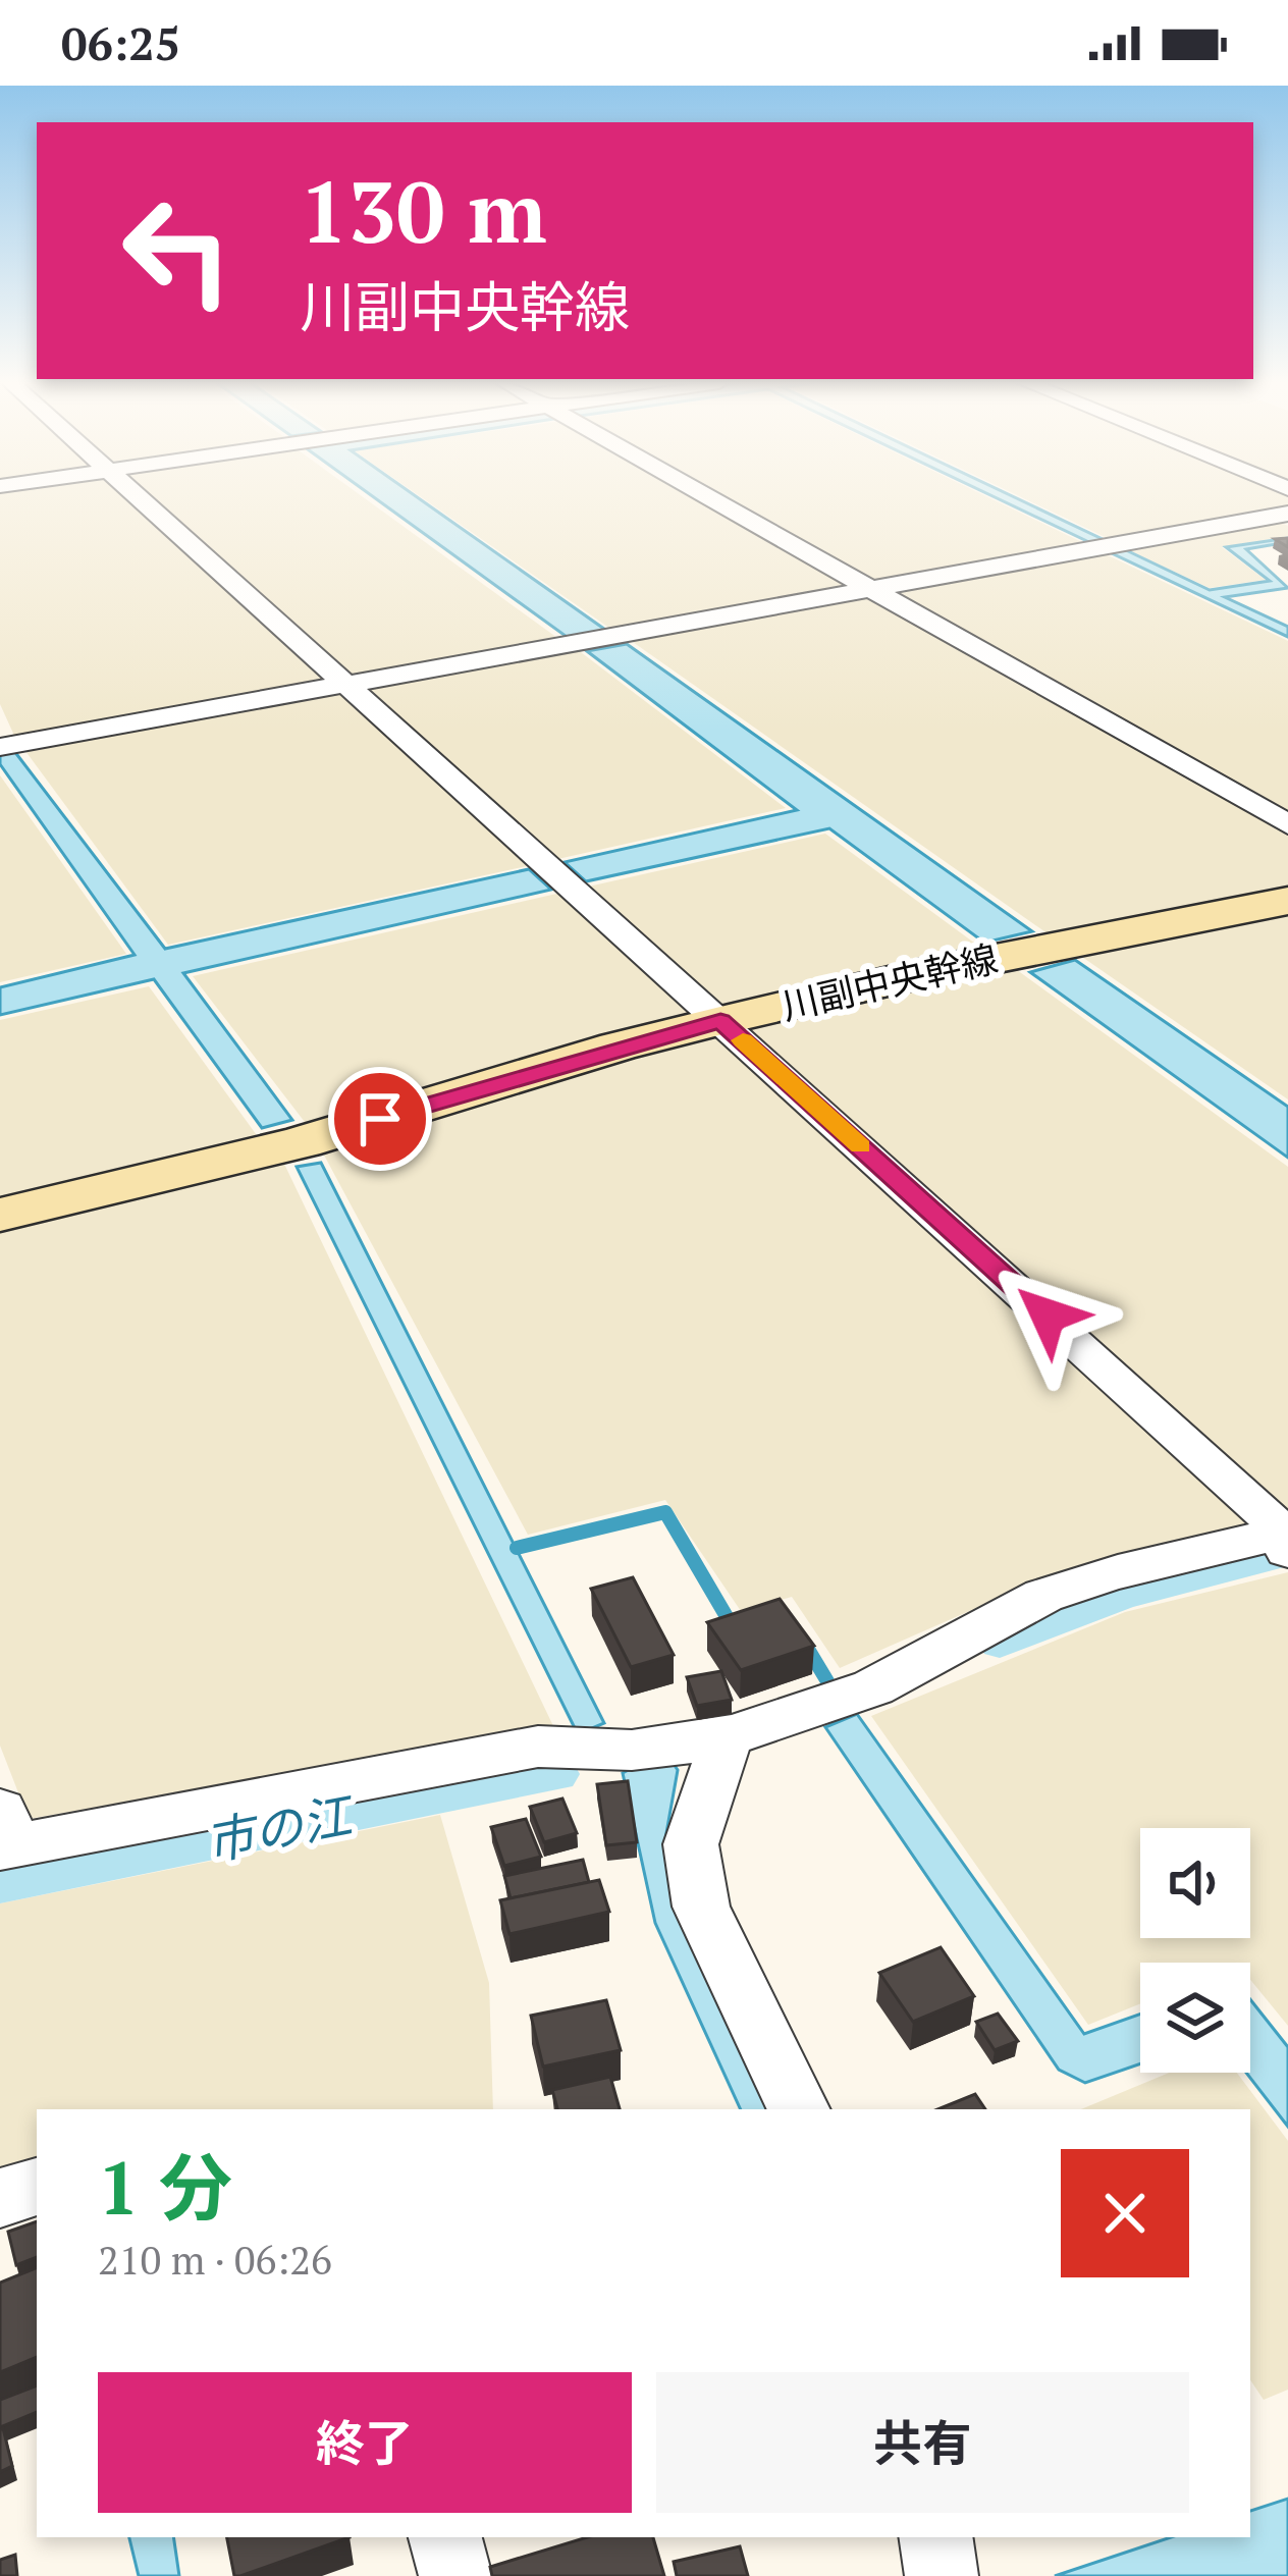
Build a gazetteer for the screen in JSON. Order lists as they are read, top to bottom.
{
  "streets": {
    "street": ["川副中央幹線"]
  },
  "water": ["市の江"],
  "page": {
    "status": "06:25",
    "turn": ["130 m", "川副中央幹線"],
    "heading": ["1 分", "210 m · 06:26"],
    "buttons": ["終了", "共有"]
  }
}
